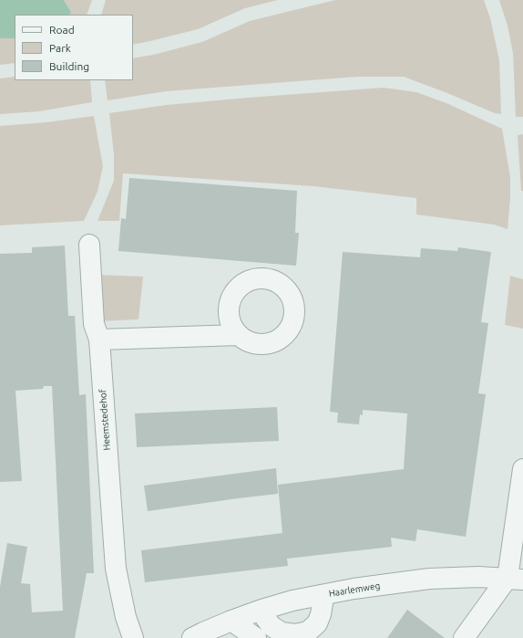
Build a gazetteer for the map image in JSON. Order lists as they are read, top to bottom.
{
  "streets": {
    "street": ["Heemstedehof", "Haarlemweg"]
  },
  "legend": ["Road", "Park", "Building"]
}
